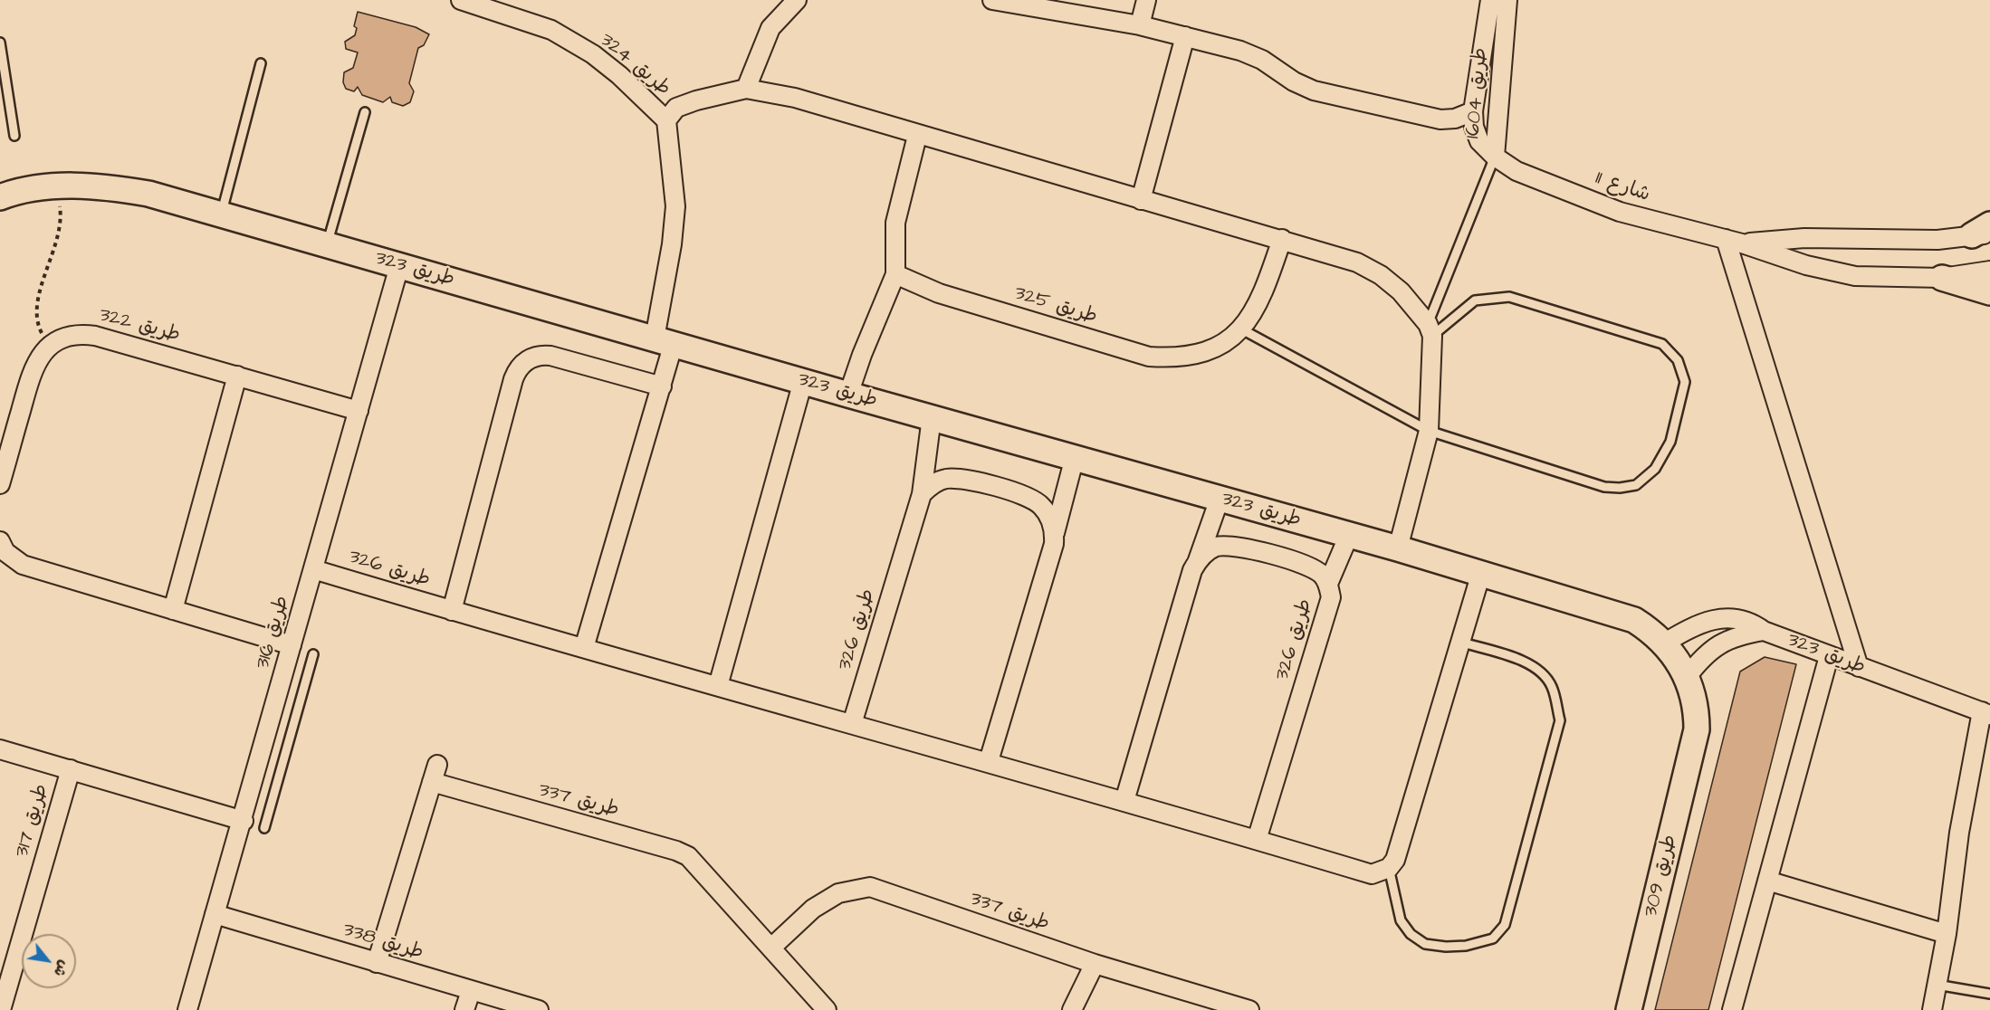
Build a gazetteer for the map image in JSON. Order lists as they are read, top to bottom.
{
  "streets": {
    "street": [
      "طريق 324",
      "طريق 1604",
      "شارع 11",
      "طريق 323",
      "طريق 325",
      "طريق 322",
      "طريق 326",
      "طريق 316",
      "طريق 337",
      "طريق 317",
      "طريق 309",
      "طريق 338"
    ]
  },
  "crossings": [
    ["طريق 324", "طريق 323"],
    ["طريق 324", "طريق 326"],
    ["طريق 1604", "شارع 11"],
    ["طريق 323", "طريق 326"],
    ["طريق 323", "طريق 316"],
    ["طريق 323", "طريق 309"],
    ["طريق 322", "طريق 316"],
    ["طريق 326", "طريق 316"],
    ["طريق 316", "طريق 317"],
    ["طريق 316", "طريق 338"]
  ],
  "north": "bottom right"
}
